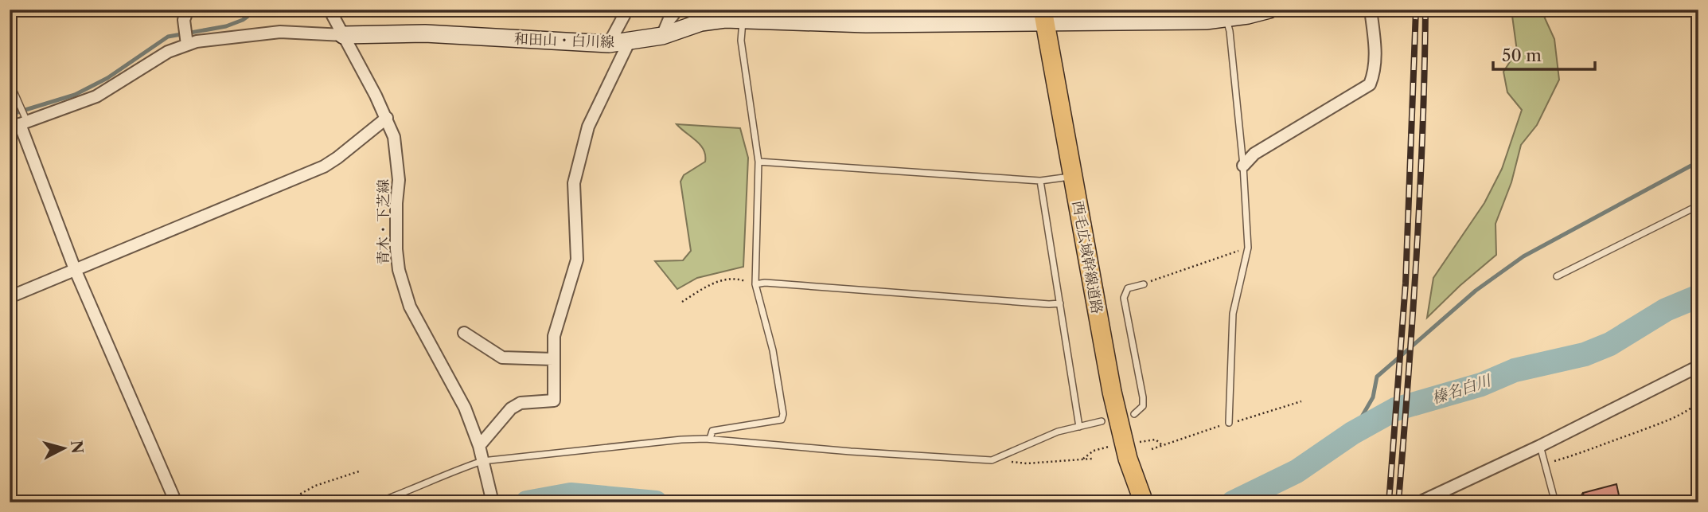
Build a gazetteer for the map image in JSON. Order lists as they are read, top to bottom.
{
  "streets": {
    "main road": ["西毛広域幹線道路"],
    "street": ["和田山・白川線", "青木・下芝線"]
  },
  "crossings": [
    ["和田山・白川線", "青木・下芝線"],
    ["和田山・白川線", "西毛広域幹線道路"]
  ],
  "water": ["榛名白川"],
  "scale_bar": "50 m",
  "north": "right"
}
